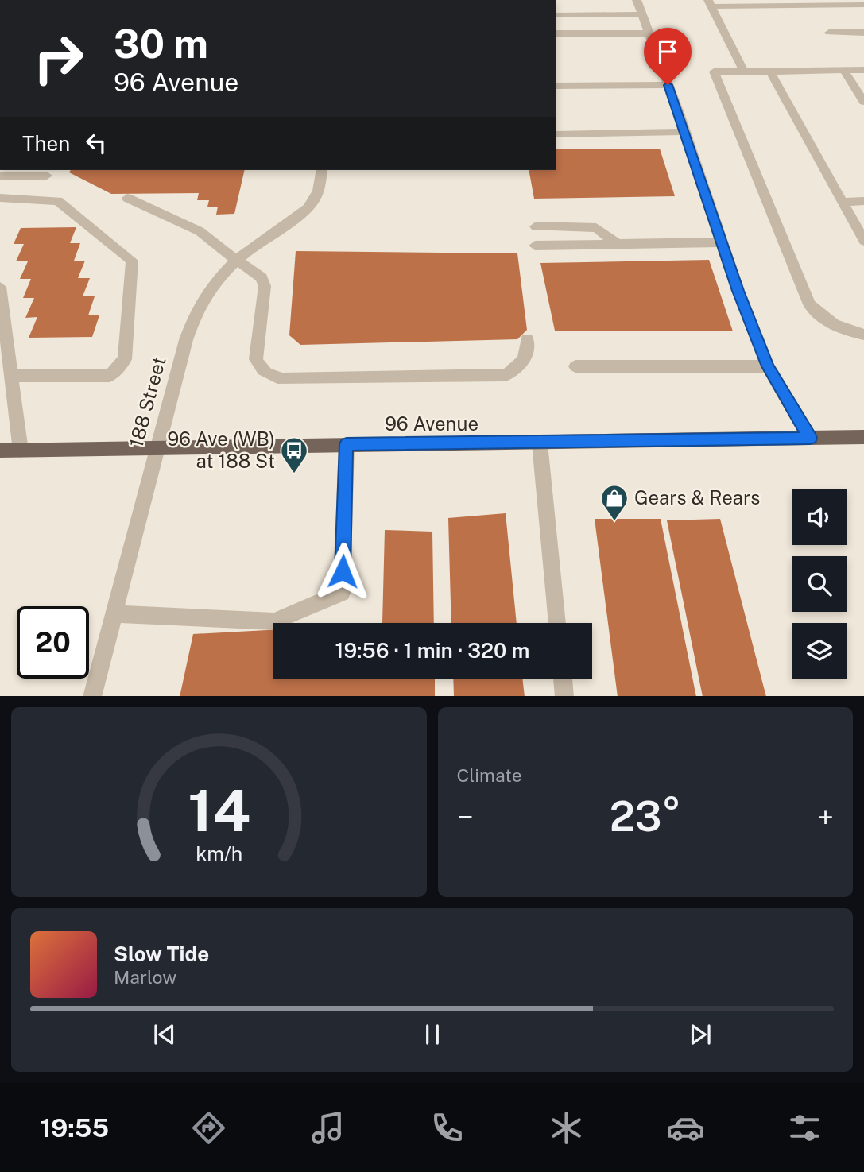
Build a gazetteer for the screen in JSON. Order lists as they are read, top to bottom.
{
  "streets": {
    "main road": ["96 Avenue"],
    "street": ["188 Street"]
  },
  "crossings": [
    ["188 Street", "96 Avenue"]
  ],
  "places": {
    "bus stop": ["96 Ave (WB) at 188 St"],
    "shop": ["Gears & Rears"]
  },
  "page": {
    "turn": ["30 m", "96 Avenue"],
    "then": "Then",
    "limit": "20",
    "trip": "19:56 · 1 min · 320 m",
    "tile": "Climate",
    "heat": ["−", "23°", "+"],
    "song": ["Slow Tide", "Marlow"],
    "tabs": "19:55",
    "gauge": ["14", "km/h"]
  }
}
